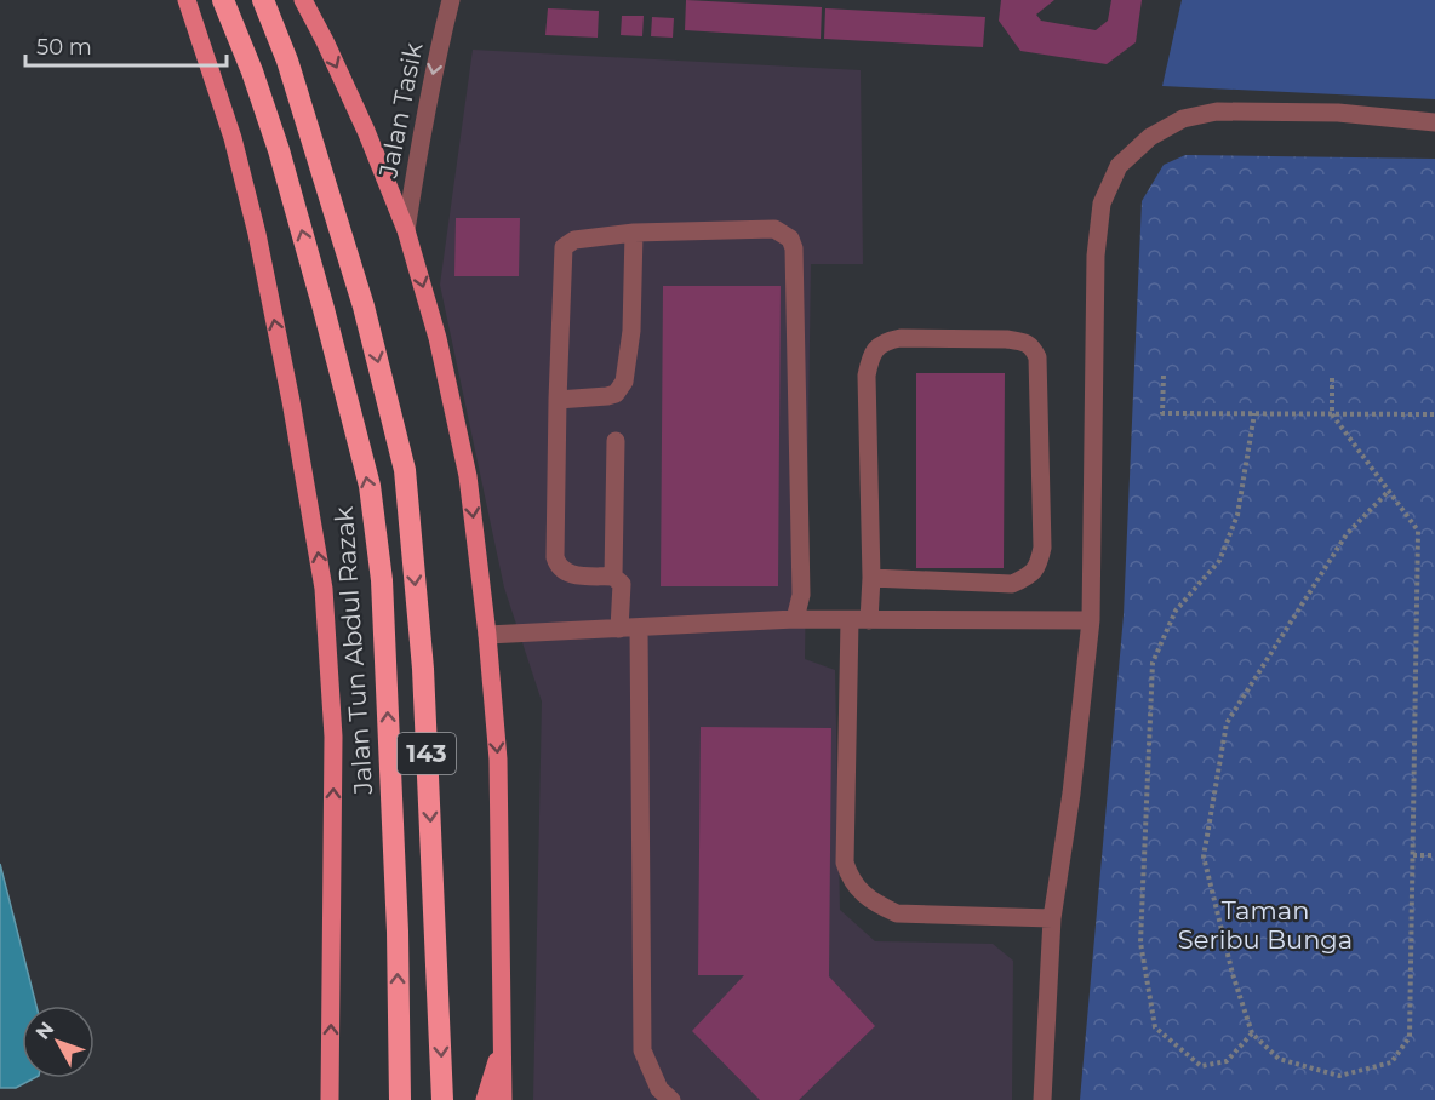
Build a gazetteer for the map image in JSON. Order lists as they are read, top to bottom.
{
  "streets": {
    "highway": ["Jalan Tun Abdul Razak", "143"],
    "street": ["Jalan Tasik"]
  },
  "one_way": ["Jalan Tasik"],
  "parks": ["Taman Seribu Bunga"],
  "scale_bar": "50 m",
  "north": "top left"
}
